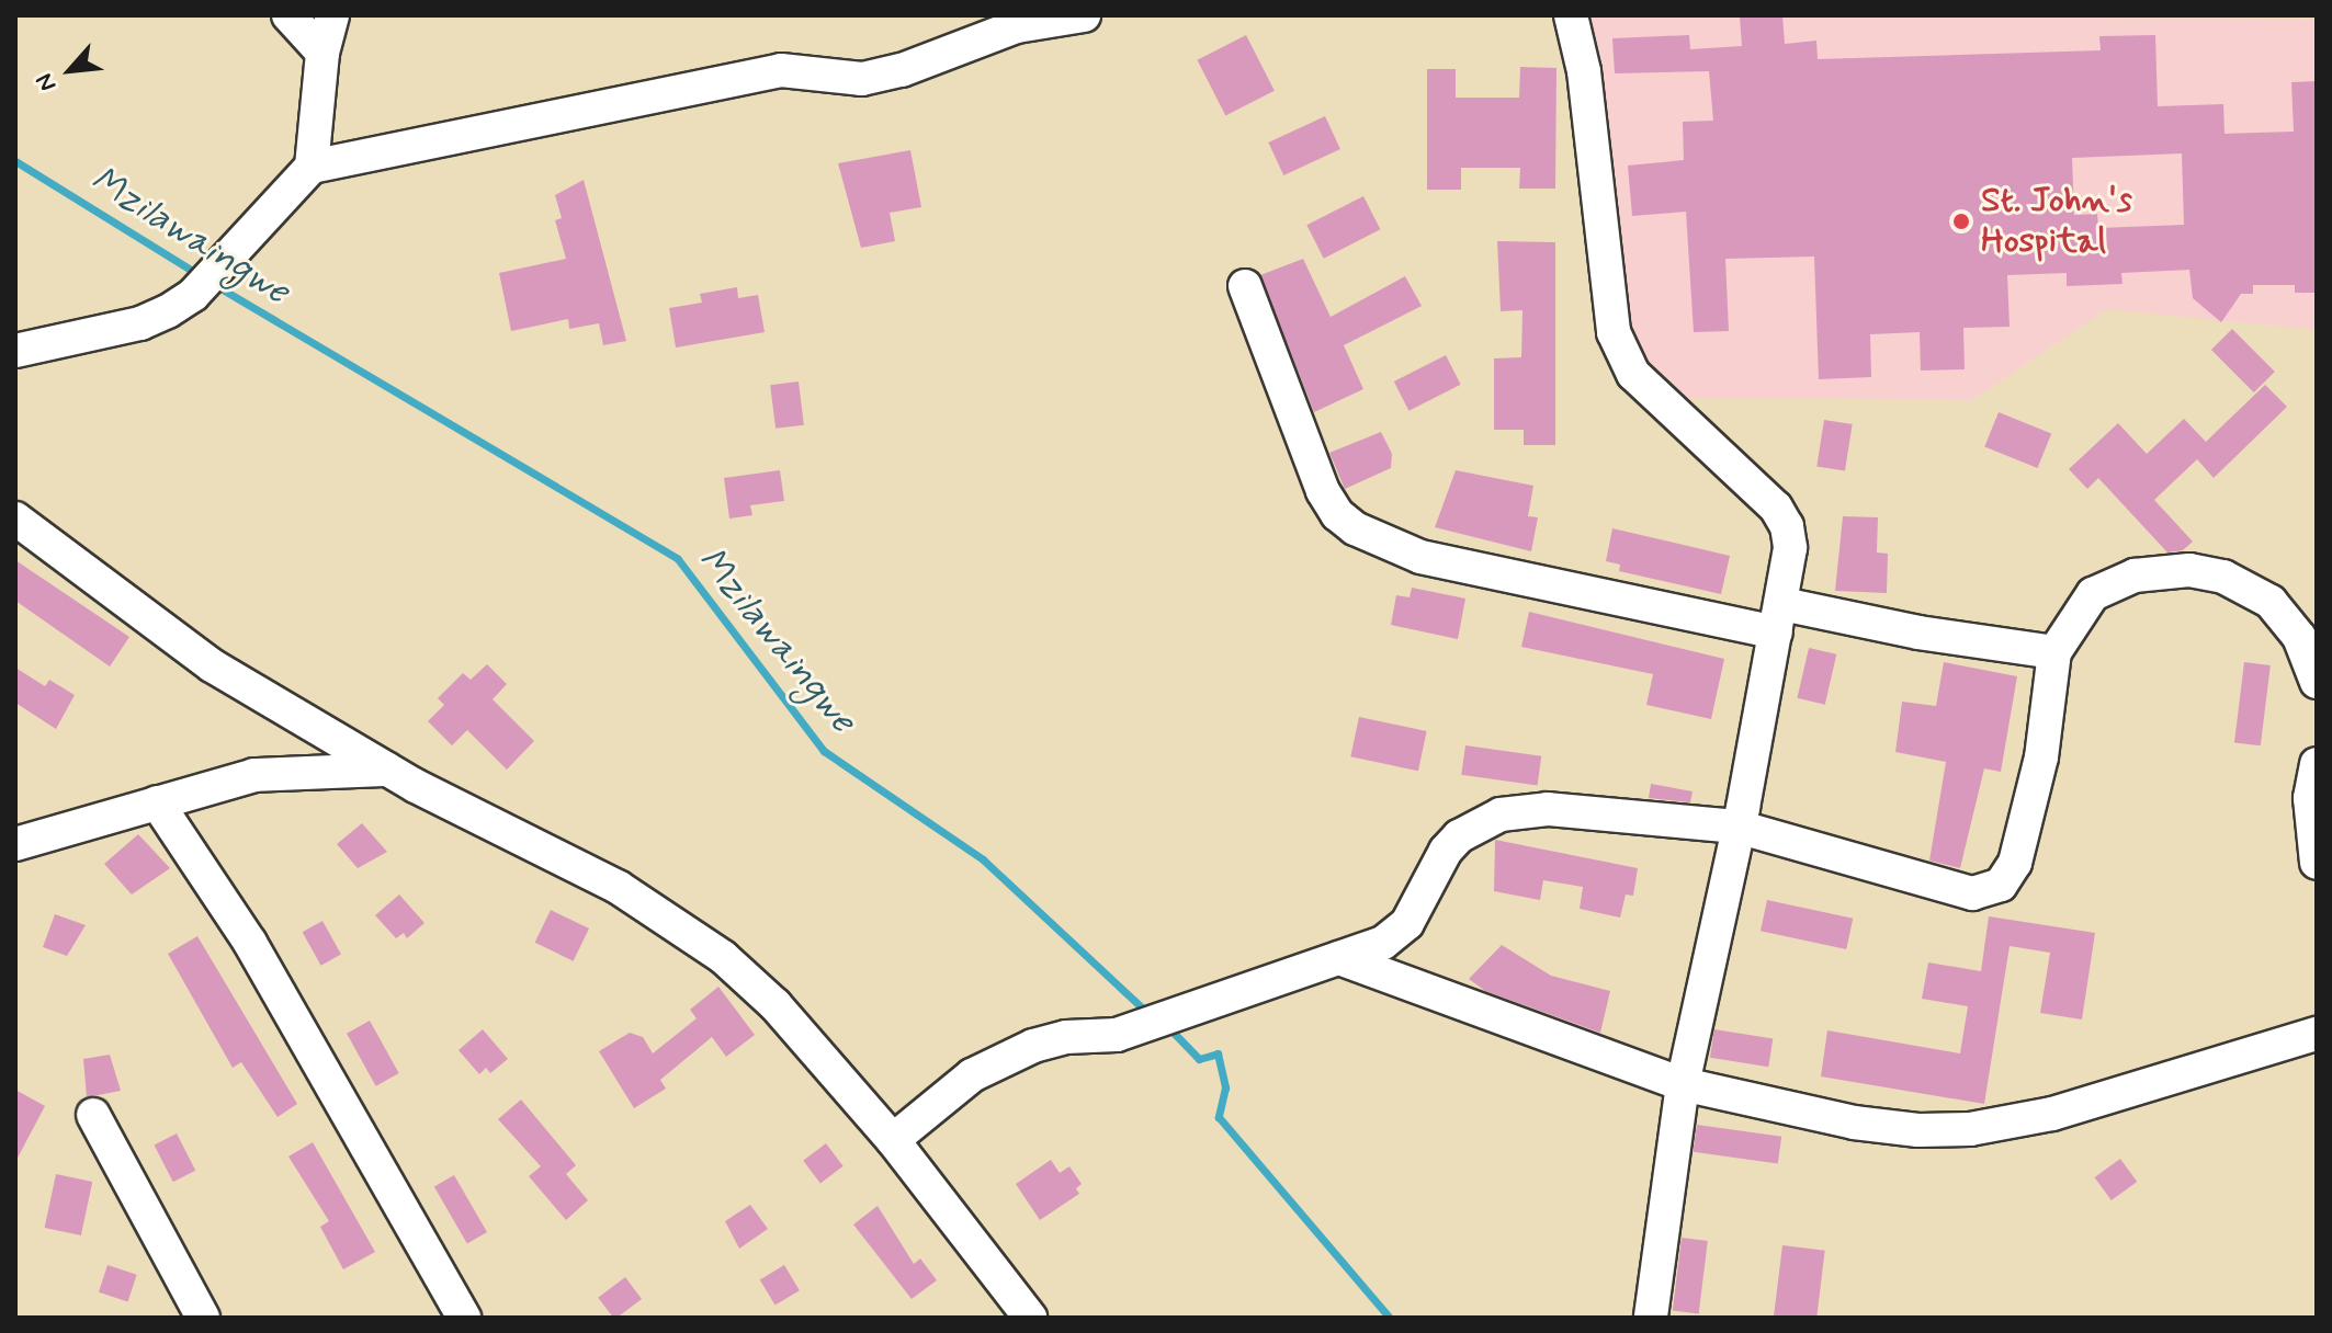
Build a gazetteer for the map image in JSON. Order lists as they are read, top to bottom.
{
  "water": ["Mzilawaingwe"],
  "places": ["St. John's Hospital"],
  "north": "bottom left"
}
